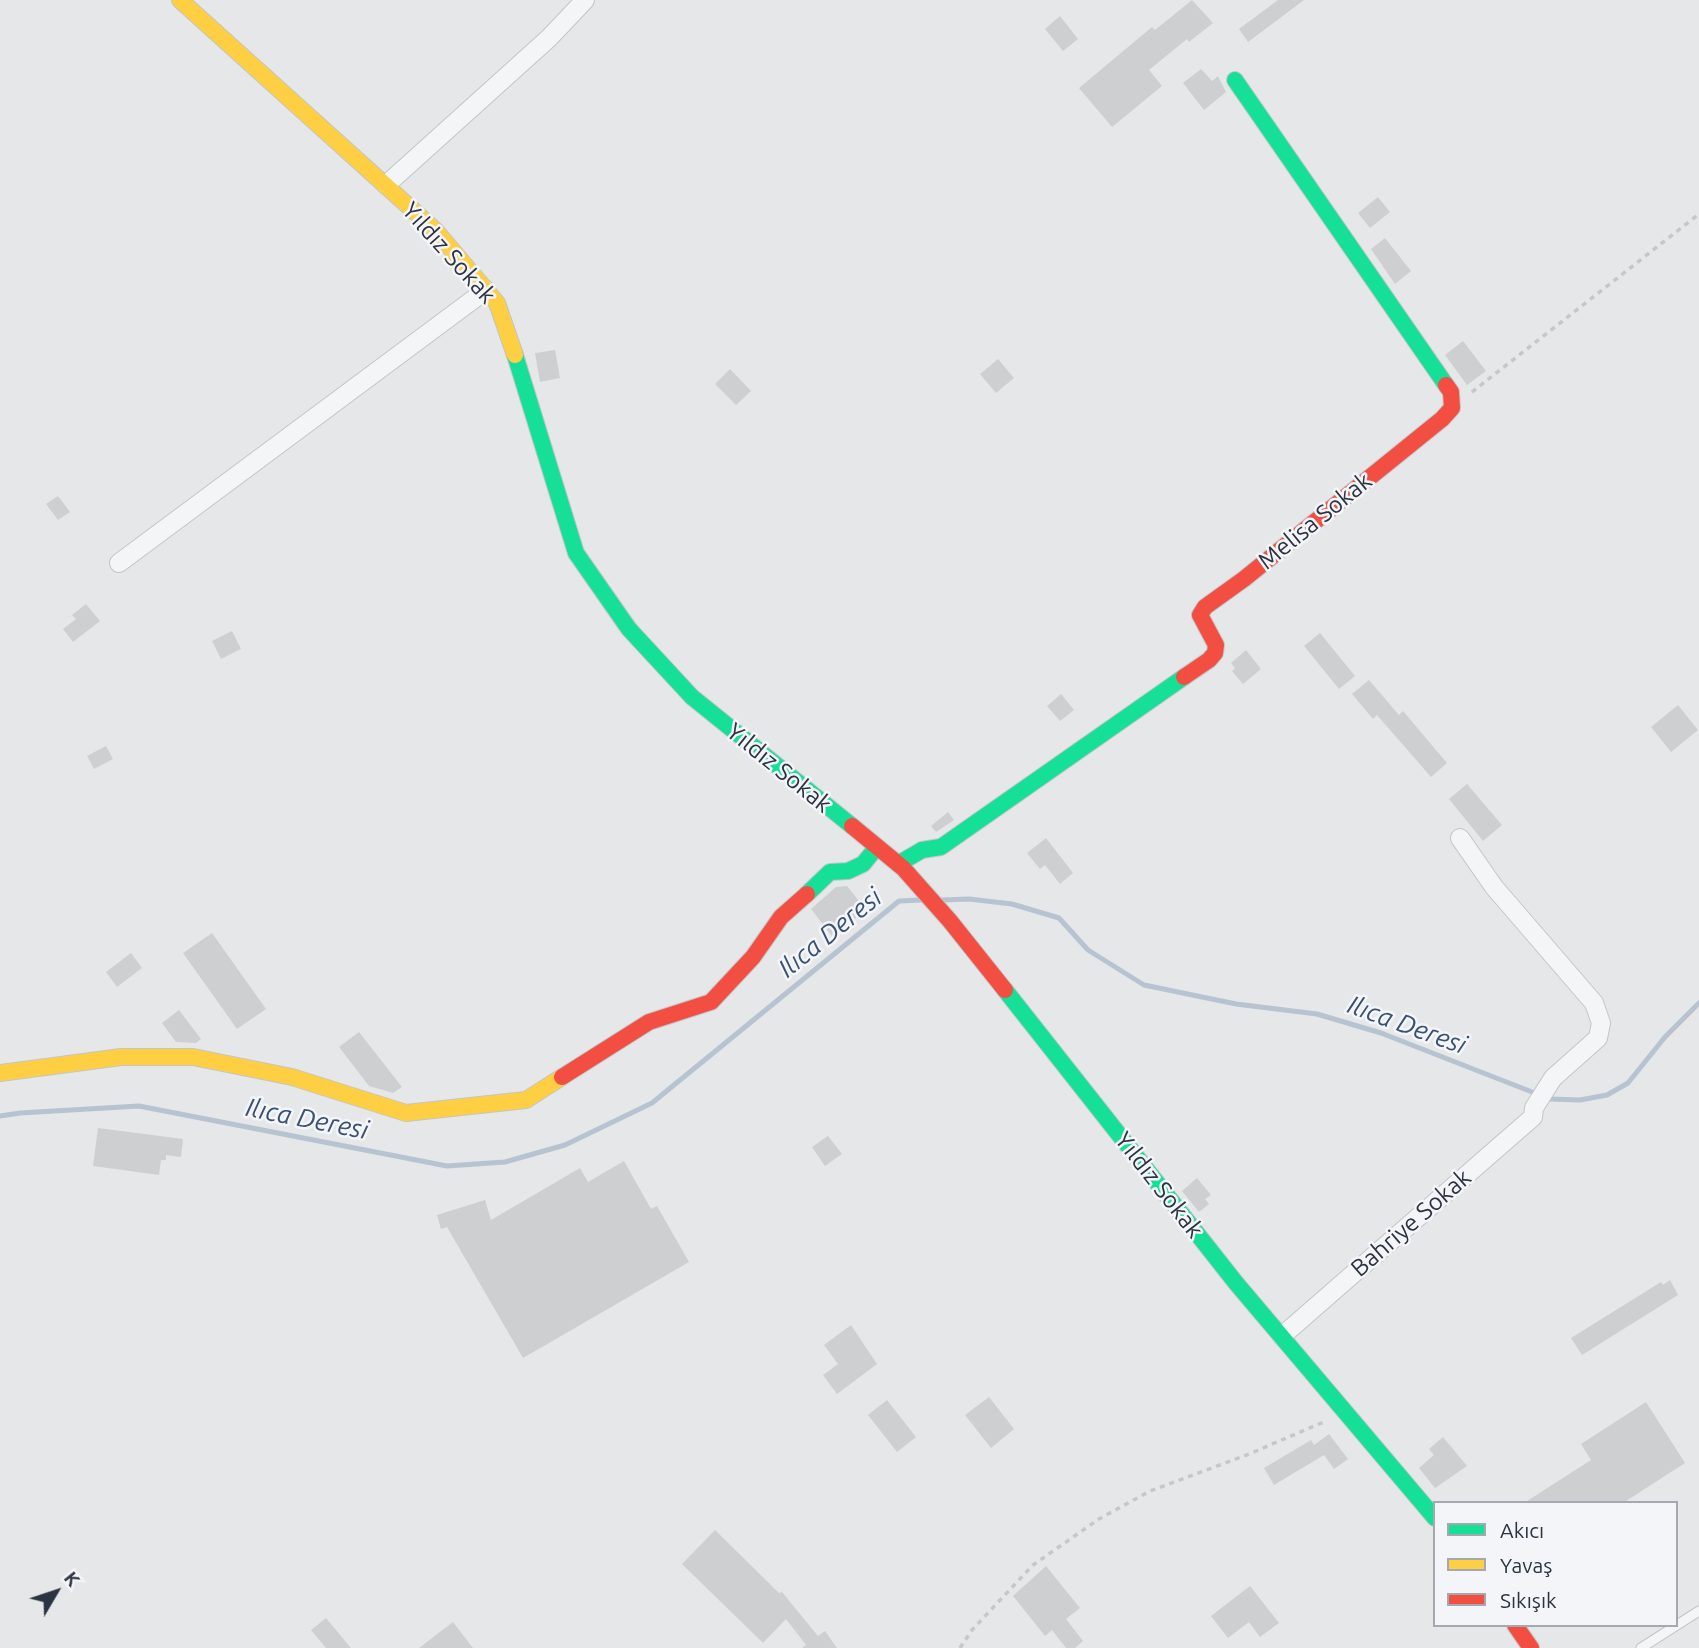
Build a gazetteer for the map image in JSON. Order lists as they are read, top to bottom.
{
  "streets": {
    "street": ["Yıldız Sokak", "Melisa Sokak", "Bahriye Sokak"]
  },
  "crossings": [
    ["Yıldız Sokak", "Melisa Sokak"],
    ["Yıldız Sokak", "Bahriye Sokak"]
  ],
  "water": ["Ilıca Deresi"],
  "legend": ["Akıcı", "Yavaş", "Sıkışık"],
  "north": "top right"
}
